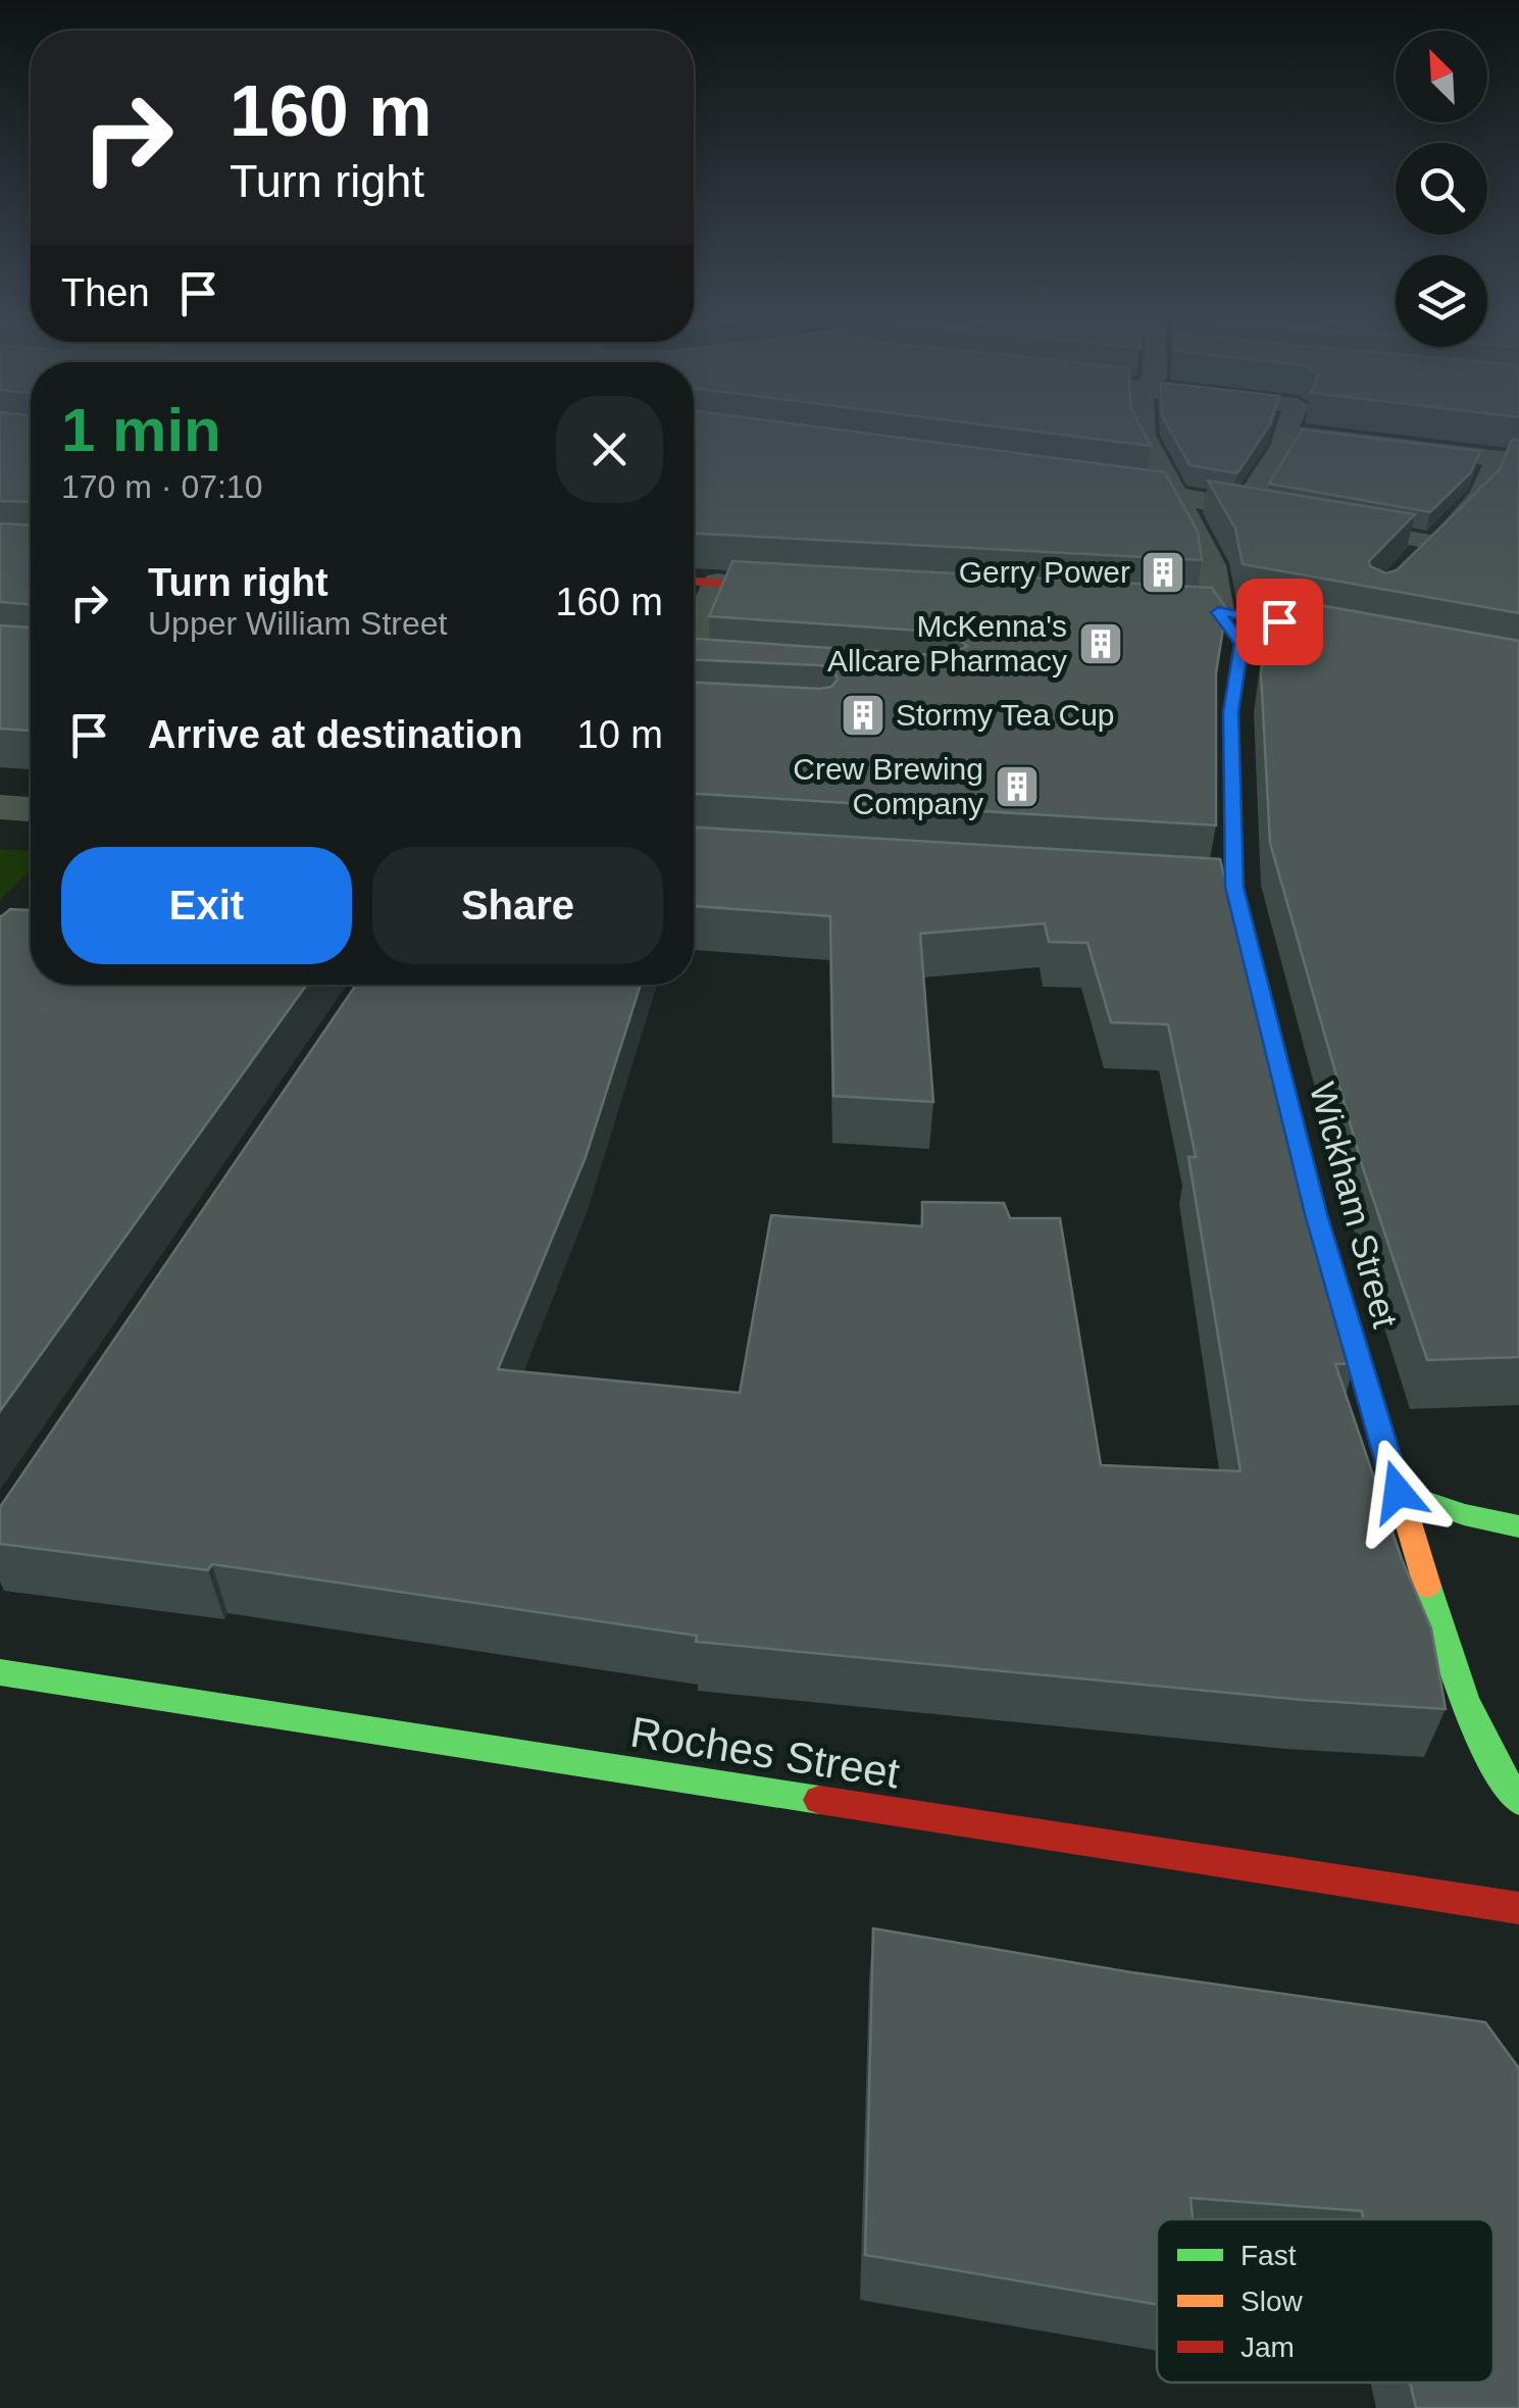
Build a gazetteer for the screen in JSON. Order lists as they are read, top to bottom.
{
  "streets": {
    "main road": ["Wickham Street", "Roches Street"]
  },
  "places": {
    "building": [
      "Gerry Power",
      "McKenna's Allcare Pharmacy",
      "Stormy Tea Cup",
      "Crew Brewing Company"
    ]
  },
  "legend": ["Fast", "Slow", "Jam"],
  "north": "top left",
  "page": {
    "turn": ["160 m", "Turn right"],
    "then": "Then",
    "heading": ["1 min", "170 m · 07:10"],
    "list": [
      {
        "name": "Turn right",
        "note": "Upper William Street",
        "value": "160 m"
      },
      {
        "name": "Arrive at destination",
        "value": "10 m"
      }
    ],
    "buttons": ["Exit", "Share"]
  }
}
